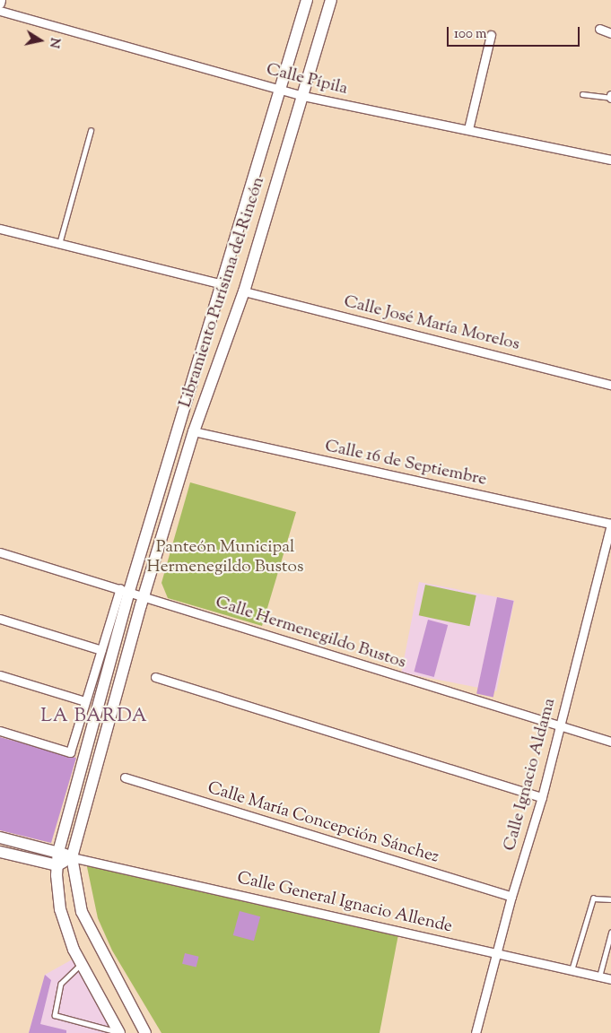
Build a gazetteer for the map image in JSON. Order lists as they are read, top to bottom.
{
  "streets": {
    "main road": ["Libramiento Purísima del Rincón"],
    "street": [
      "Calle Pípila",
      "Calle José María Morelos",
      "Calle 16 de Septiembre",
      "Calle Hermenegildo Bustos",
      "Calle Ignacio Aldama",
      "Calle María Concepción Sánchez",
      "Calle General Ignacio Allende"
    ]
  },
  "crossings": [
    ["Calle Pípila", "Libramiento Purísima del Rincón"],
    ["Libramiento Purísima del Rincón", "Calle José María Morelos"],
    ["Libramiento Purísima del Rincón", "Calle 16 de Septiembre"],
    ["Libramiento Purísima del Rincón", "Calle Hermenegildo Bustos"],
    ["Libramiento Purísima del Rincón", "Calle General Ignacio Allende"],
    ["Calle 16 de Septiembre", "Calle Ignacio Aldama"],
    ["Calle Hermenegildo Bustos", "Calle Ignacio Aldama"],
    ["Calle Ignacio Aldama", "Calle María Concepción Sánchez"],
    ["Calle Ignacio Aldama", "Calle General Ignacio Allende"]
  ],
  "districts": ["LA BARDA"],
  "parks": ["Panteón Municipal Hermenegildo Bustos"],
  "scale_bar": "100 m",
  "north": "right"
}
